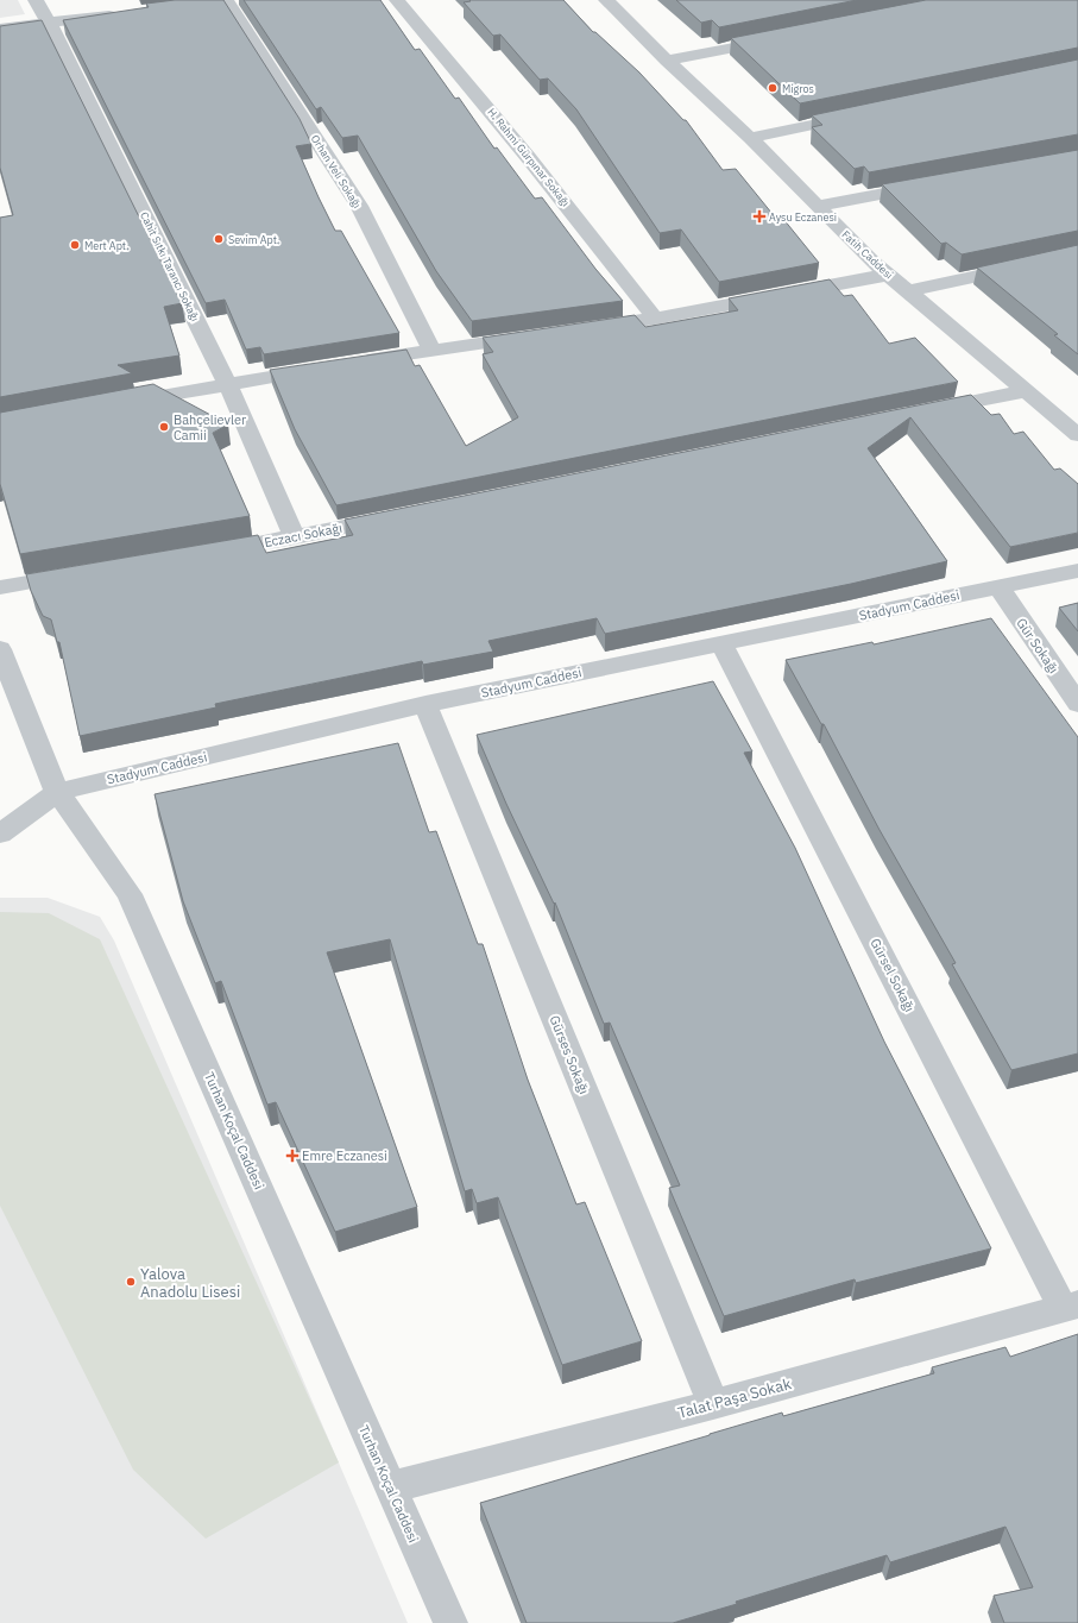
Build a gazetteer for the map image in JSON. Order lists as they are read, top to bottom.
{
  "streets": {
    "street": [
      "H. Rahmi Gürpınar Sokağı",
      "Orhan Veli Sokağı",
      "Fatih Caddesi",
      "Cahit Sıtkı Tarancı Sokağı",
      "Eczacı Sokağı",
      "Stadyum Caddesi",
      "Gür Sokağı",
      "Gürsel Sokağı",
      "Gürses Sokağı",
      "Turhan Koçal Caddesi",
      "Talat Paşa Sokak"
    ]
  },
  "crossings": [
    ["Cahit Sıtkı Tarancı Sokağı", "Eczacı Sokağı"],
    ["Stadyum Caddesi", "Gür Sokağı"],
    ["Stadyum Caddesi", "Gürsel Sokağı"],
    ["Stadyum Caddesi", "Gürses Sokağı"],
    ["Stadyum Caddesi", "Turhan Koçal Caddesi"],
    ["Gürsel Sokağı", "Talat Paşa Sokak"],
    ["Gürses Sokağı", "Talat Paşa Sokak"],
    ["Turhan Koçal Caddesi", "Talat Paşa Sokak"]
  ],
  "places": {
    "other": [
      "Migros",
      "Sevim Apt.",
      "Mert Apt.",
      "Bahçelievler Camii",
      "Yalova Anadolu Lisesi"
    ],
    "health": ["Aysu Eczanesi", "Emre Eczanesi"]
  }
}
